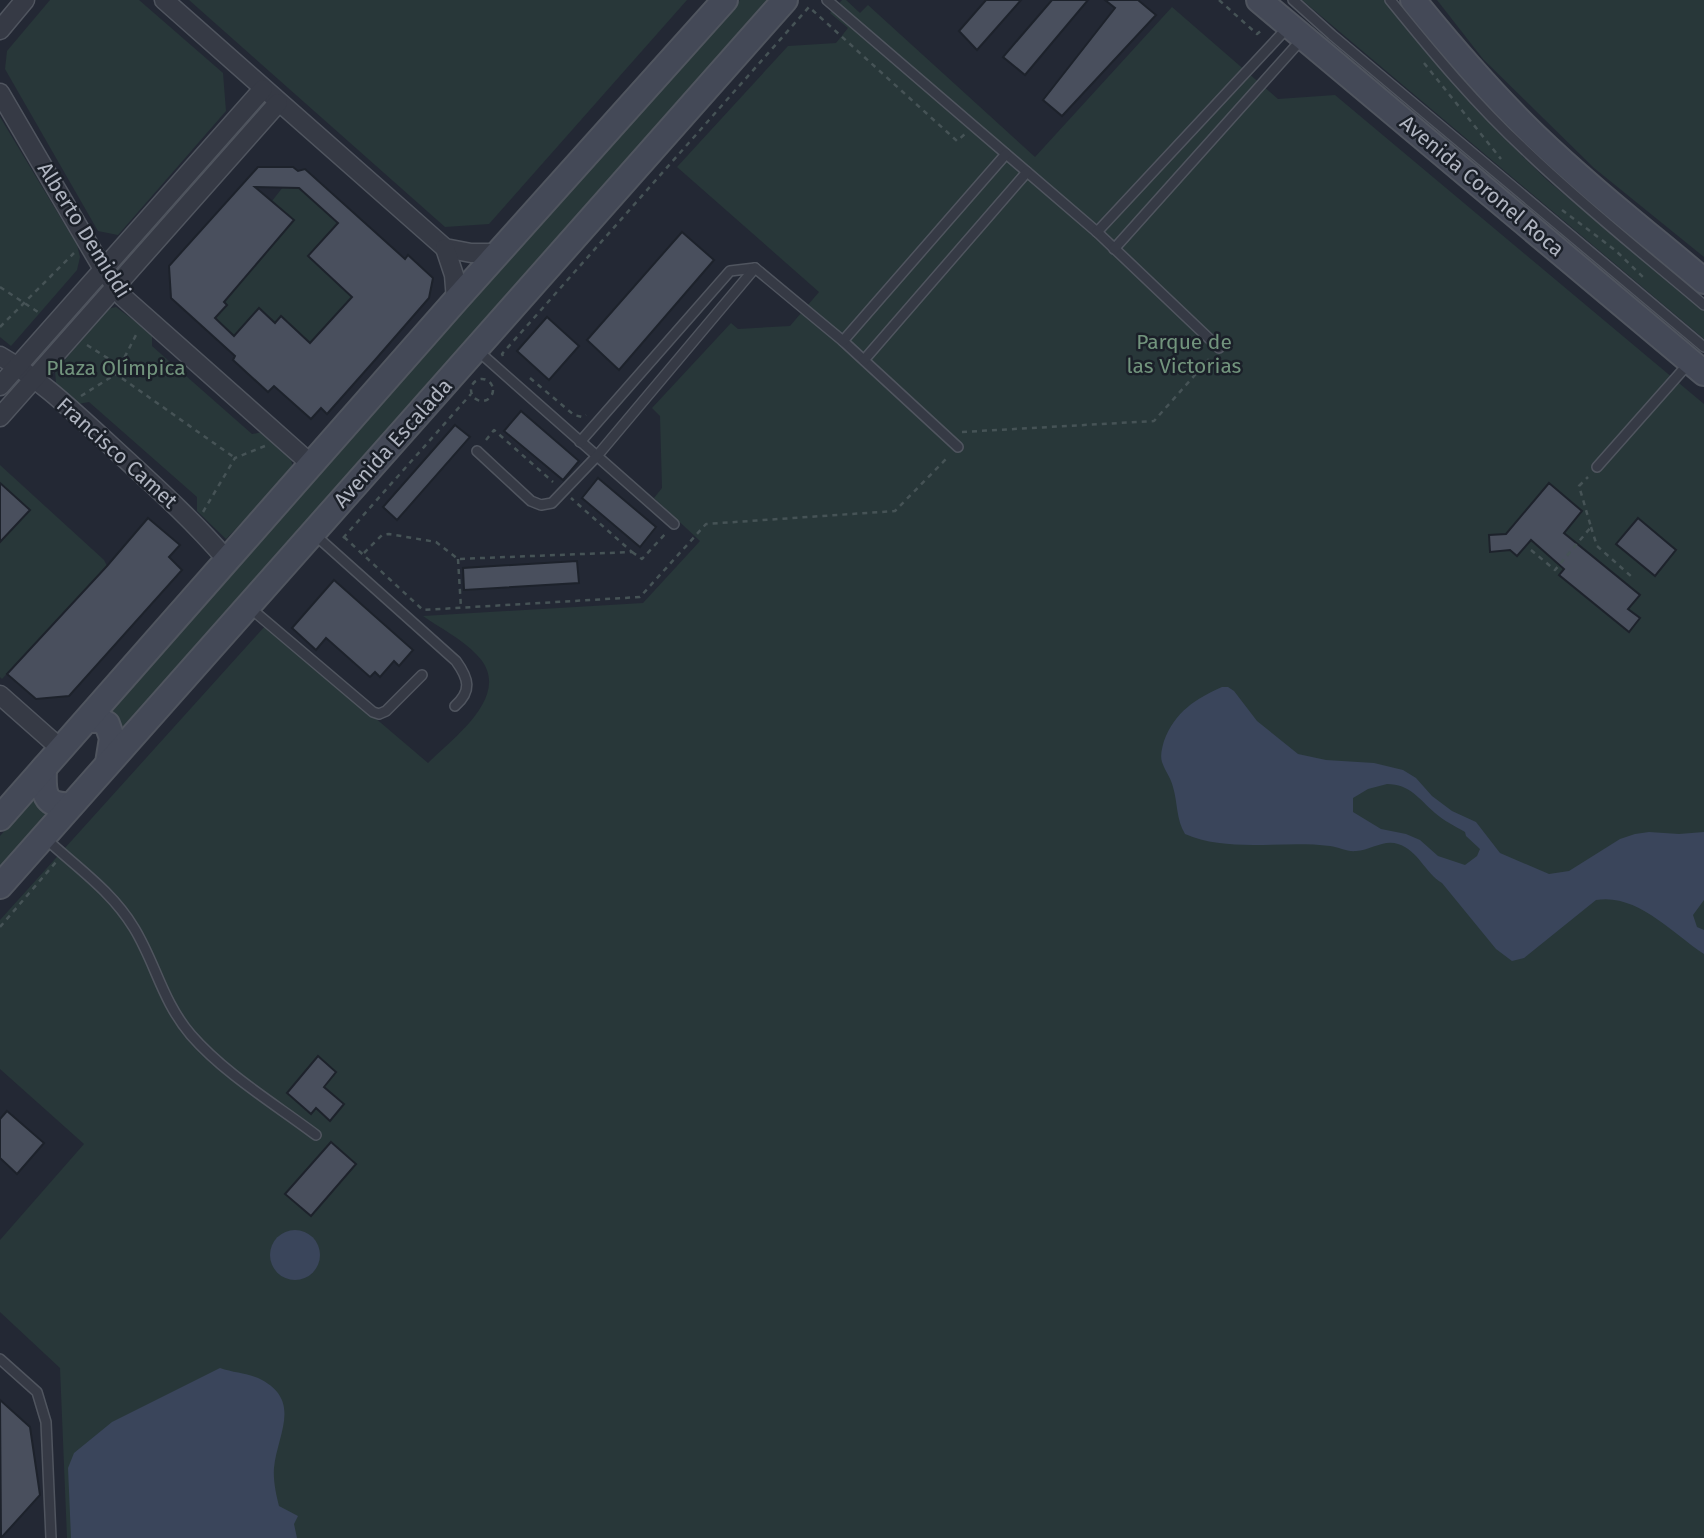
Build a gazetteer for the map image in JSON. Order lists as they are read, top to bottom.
{
  "streets": {
    "main road": ["Avenida Coronel Roca", "Avenida Escalada"],
    "street": ["Alberto Demiddi", "Francisco Camet"]
  },
  "parks": ["Parque de las Victorias", "Plaza Olímpica"]
}
